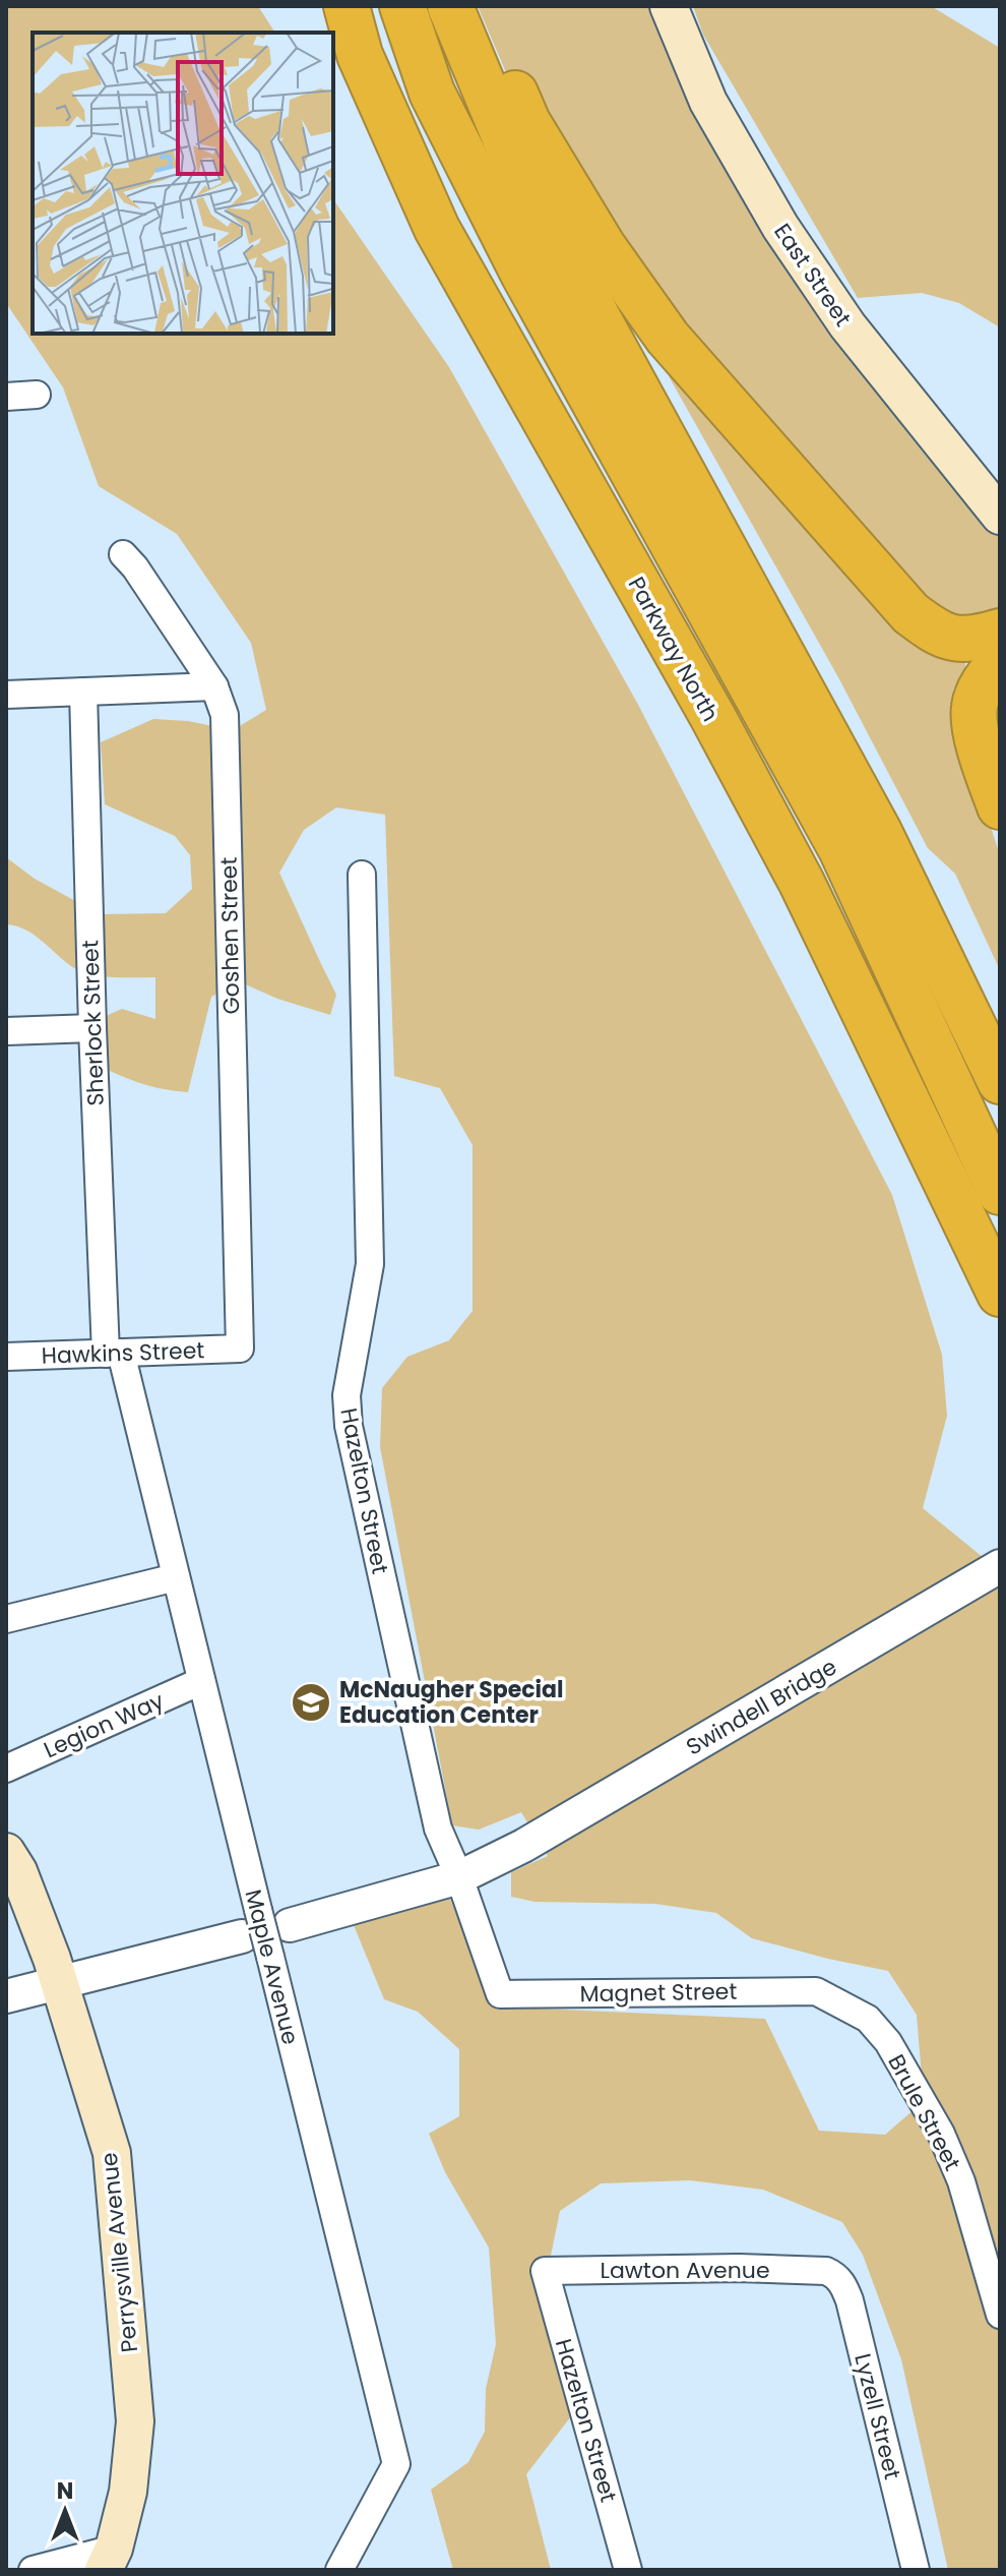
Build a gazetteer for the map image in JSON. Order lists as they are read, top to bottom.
{
  "streets": {
    "highway": ["Parkway North"],
    "main road": ["East Street", "Perrysville Avenue"],
    "street": [
      "Goshen Street",
      "Sherlock Street",
      "Hawkins Street",
      "Hazelton Street",
      "Swindell Bridge",
      "Legion Way",
      "Maple Avenue",
      "Magnet Street",
      "Brule Street",
      "Lawton Avenue",
      "Lyzell Street"
    ]
  },
  "crossings": [
    ["Goshen Street", "Hawkins Street"],
    ["Sherlock Street", "Hawkins Street"],
    ["Sherlock Street", "Maple Avenue"],
    ["Hawkins Street", "Maple Avenue"],
    ["Hazelton Street", "Swindell Bridge"],
    ["Hazelton Street", "Magnet Street"],
    ["Hazelton Street", "Lawton Avenue"],
    ["Legion Way", "Maple Avenue"],
    ["Magnet Street", "Brule Street"],
    ["Lawton Avenue", "Lyzell Street"]
  ],
  "places": {
    "school or university": ["McNaugher Special Education Center"]
  },
  "north": "top"
}
